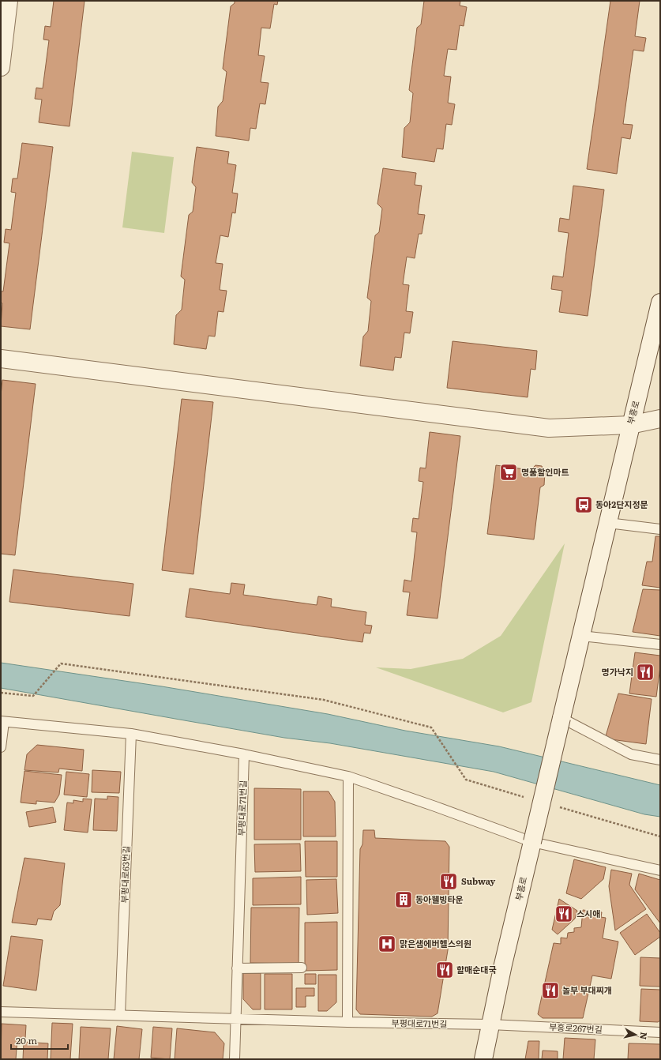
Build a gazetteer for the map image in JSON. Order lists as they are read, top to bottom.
{
  "streets": {
    "main road": ["부흥로"],
    "lane": ["부평대로71번길", "부평대로63번길", "부흥로267번길"]
  },
  "crossings": [
    ["부흥로", "부평대로71번길"],
    ["부흥로", "부흥로267번길"],
    ["부평대로71번길", "부흥로267번길"]
  ],
  "places": {
    "supermarket": ["명품할인마트"],
    "bus stop": ["동아2단지정문"],
    "restaurant": [
      "명가낙지",
      "Subway",
      "스시애",
      "할매순대국",
      "놀부 부대찌개"
    ],
    "building": ["동아웰빙타운"],
    "hospital": ["맑은샘에버헬스의원"]
  },
  "scale_bar": "20 m",
  "north": "right"
}
